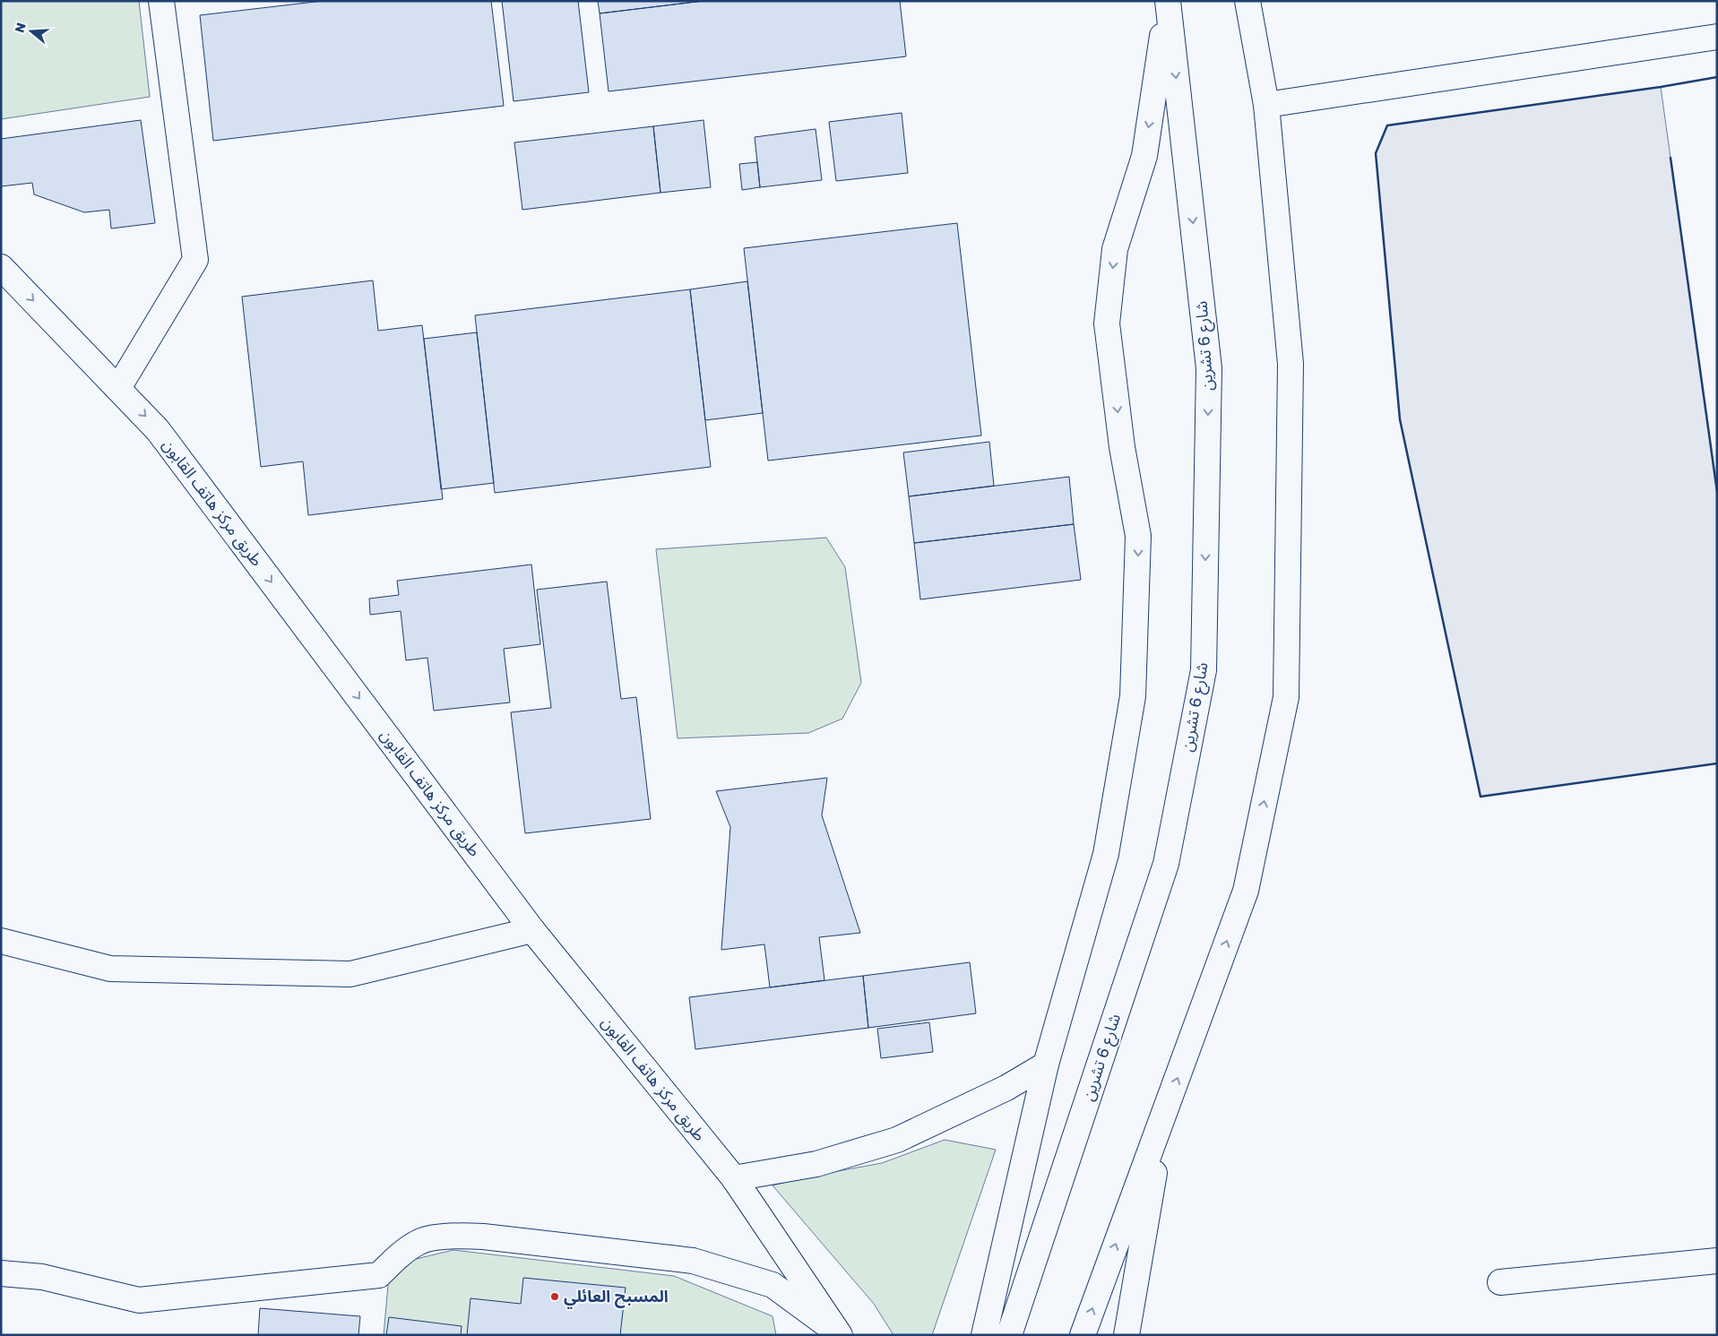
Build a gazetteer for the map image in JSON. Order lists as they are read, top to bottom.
{
  "streets": {
    "main road": ["شارع 6 تشرين", "طريق مركز هاتف القابون"]
  },
  "one_way": ["طريق مركز هاتف القابون"],
  "places": ["المسبح العائلي"],
  "north": "left"
}
